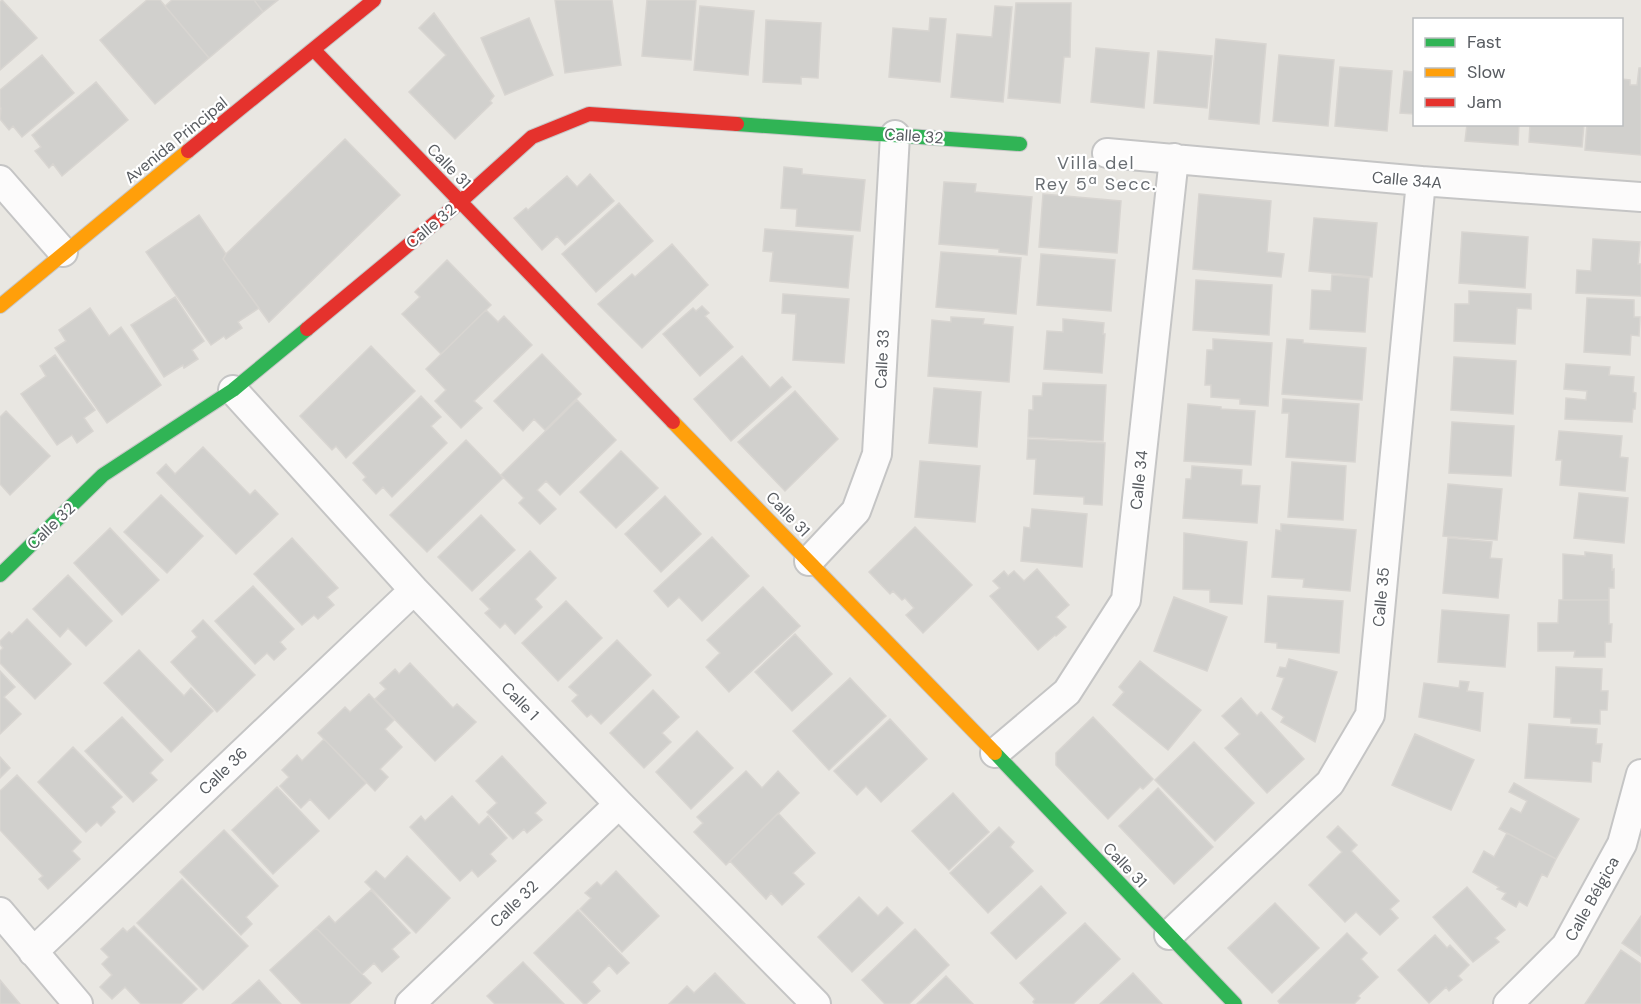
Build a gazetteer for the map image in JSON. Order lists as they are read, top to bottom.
{
  "streets": {
    "street": [
      "Calle 32",
      "Avenida Principal",
      "Calle 31",
      "Calle 34A",
      "Calle 33",
      "Calle 34",
      "Calle 35",
      "Calle 1",
      "Calle 36",
      "Calle Bélgica"
    ]
  },
  "crossings": [
    ["Calle 32", "Calle 31"],
    ["Calle 32", "Calle 33"],
    ["Calle 32", "Calle 1"],
    ["Avenida Principal", "Calle 31"],
    ["Calle 31", "Calle 33"],
    ["Calle 31", "Calle 34"],
    ["Calle 31", "Calle 35"],
    ["Calle 34A", "Calle 34"],
    ["Calle 34A", "Calle 35"],
    ["Calle 1", "Calle 36"]
  ],
  "districts": ["Villa del Rey 5ª Secc."],
  "legend": ["Fast", "Slow", "Jam"]
}
